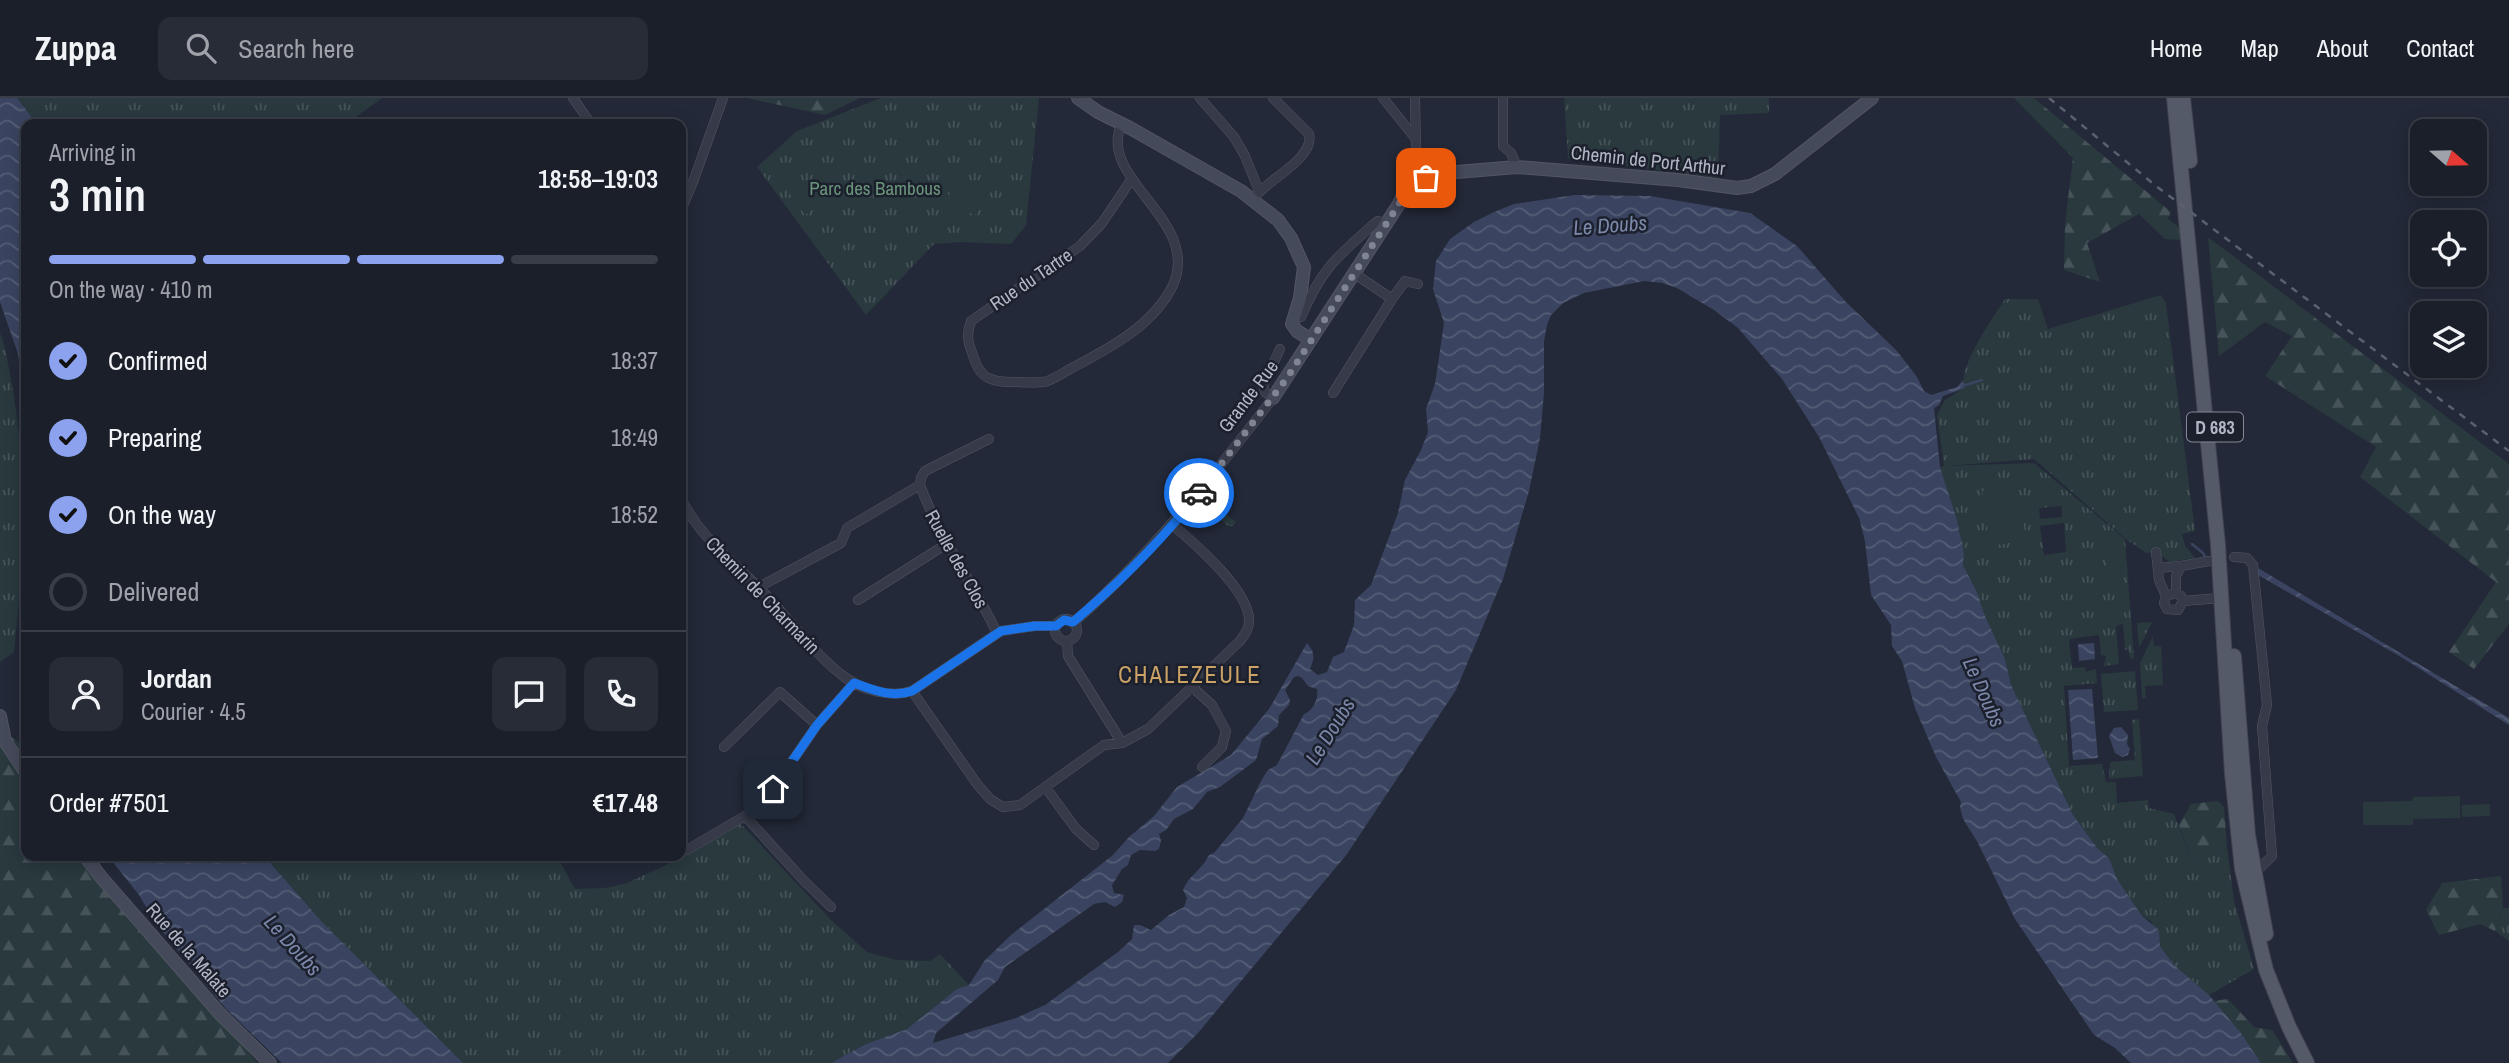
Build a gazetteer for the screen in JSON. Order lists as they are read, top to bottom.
{
  "streets": {
    "main road": ["D 683"],
    "street": [
      "Chemin de Port Arthur",
      "Rue du Tartre",
      "Grande Rue",
      "Ruelle des Clos",
      "Chemin de Charmarin",
      "Rue de la Malate"
    ]
  },
  "crossings": [
    ["Chemin de Port Arthur", "Grande Rue"]
  ],
  "districts": ["CHALEZEULE"],
  "water": ["Le Doubs"],
  "parks": ["Parc des Bambous"],
  "north": "right",
  "page": {
    "header": "Zuppa",
    "search": "Search here",
    "nav": [
      "Home",
      "Map",
      "About",
      "Contact"
    ],
    "heading": ["3 min", "Arriving in", "18:58–19:03"],
    "panel": [
      "Jordan",
      "Courier · 4.5",
      "Order #7501",
      "€17.48"
    ],
    "bar": "On the way · 410 m",
    "list": [
      ["Confirmed", "18:37"],
      ["Preparing", "18:49"],
      ["On the way", "18:52"],
      "Delivered"
    ]
  }
}
